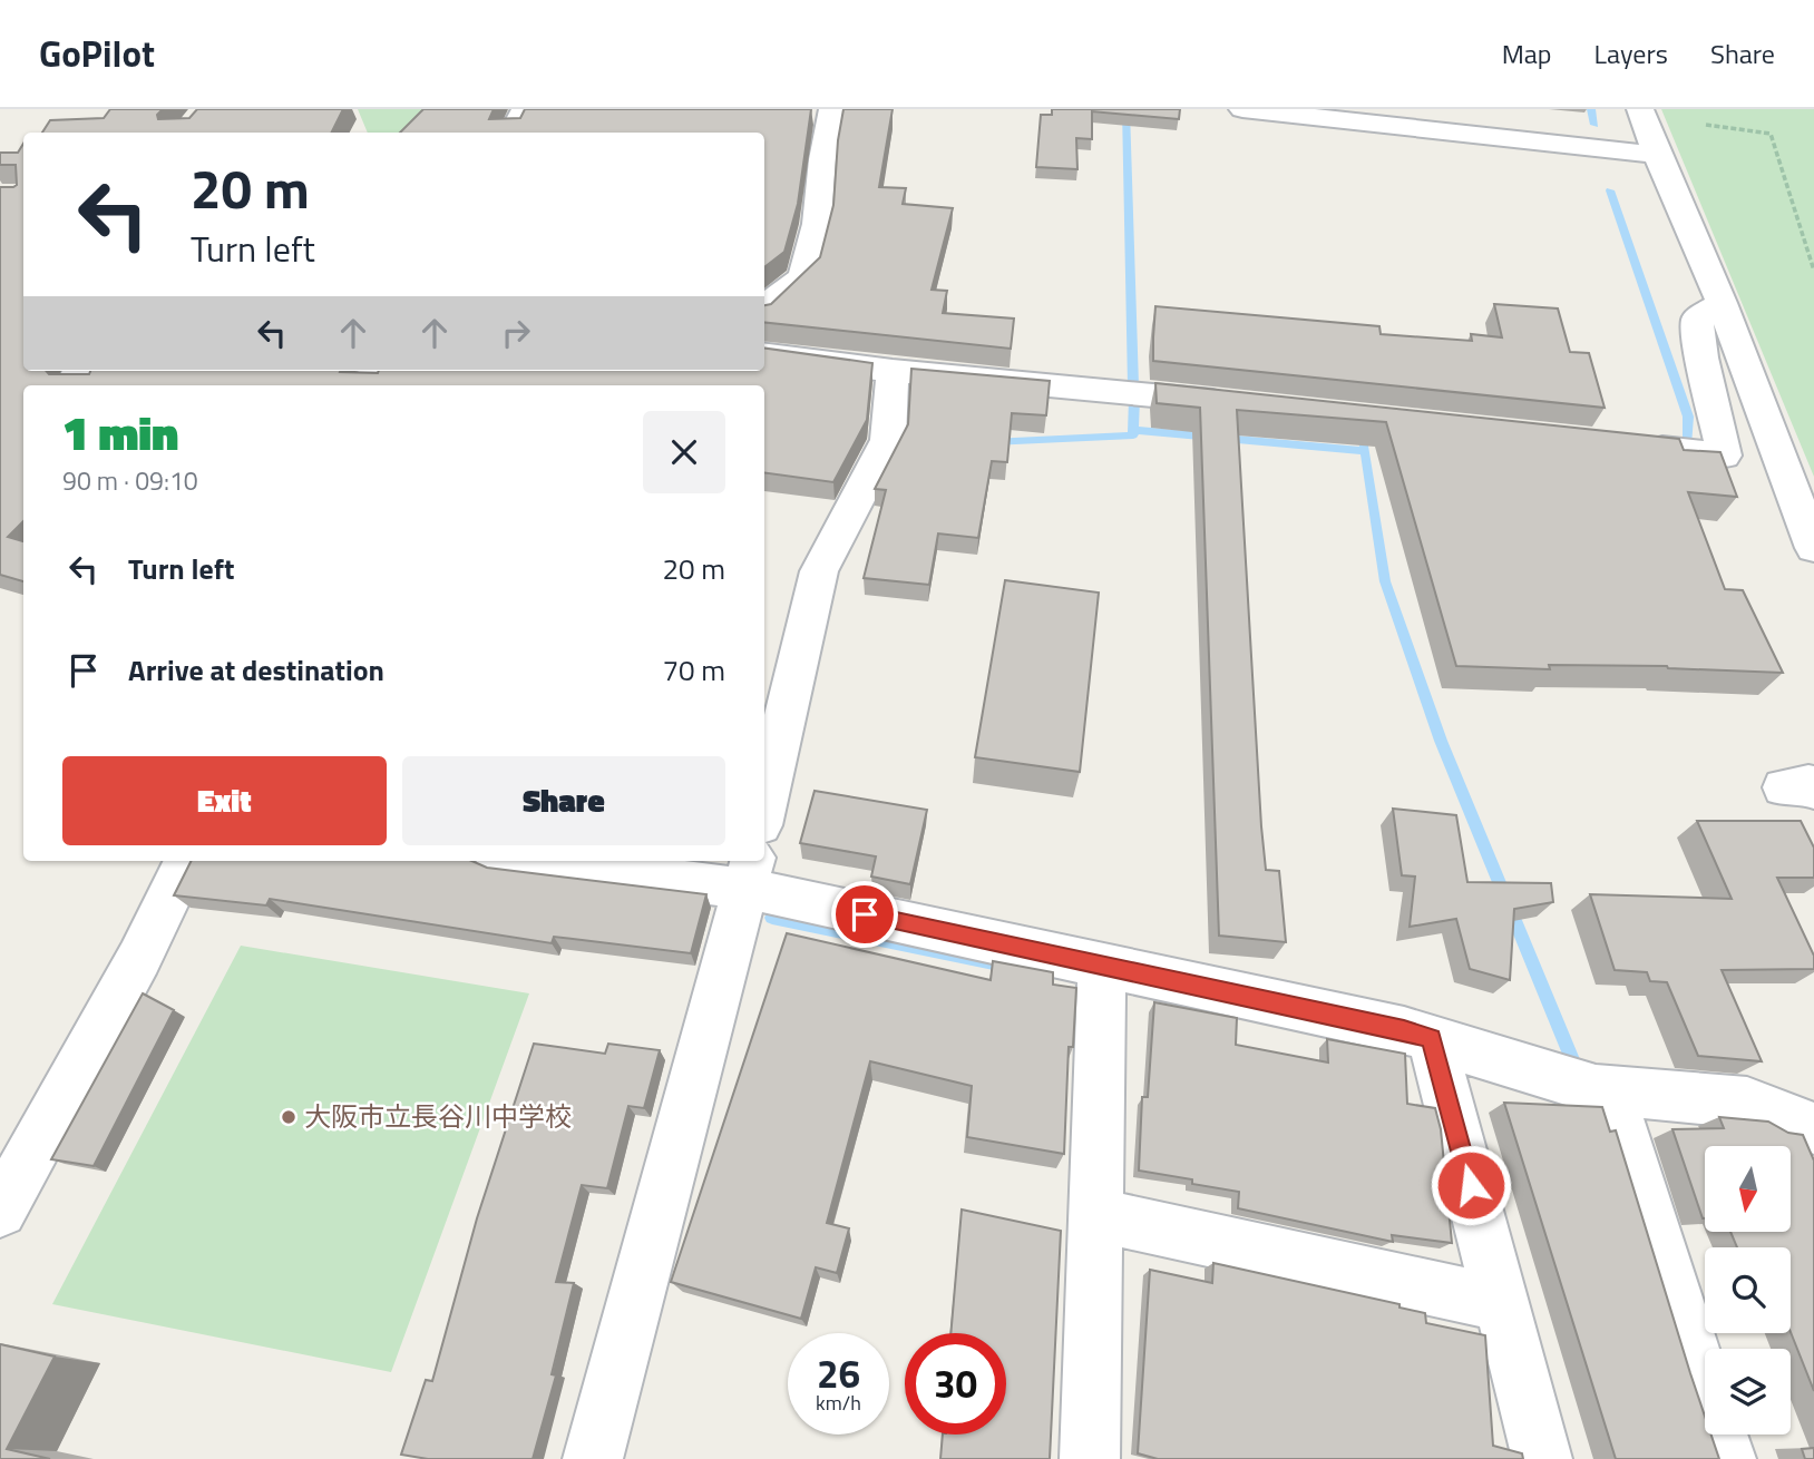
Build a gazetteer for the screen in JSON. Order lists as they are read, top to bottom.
{
  "places": ["大阪市立長谷川中学校"],
  "north": "bottom",
  "page": {
    "header": "GoPilot",
    "nav": ["Map", "Layers", "Share"],
    "turn": ["20 m", "Turn left"],
    "heading": ["1 min", "90 m · 09:10"],
    "list": [
      {
        "name": "Turn left",
        "value": "20 m"
      },
      {
        "name": "Arrive at destination",
        "value": "70 m"
      }
    ],
    "buttons": ["Exit", "Share"],
    "speed": "26 km/h",
    "limit": "30"
  }
}
